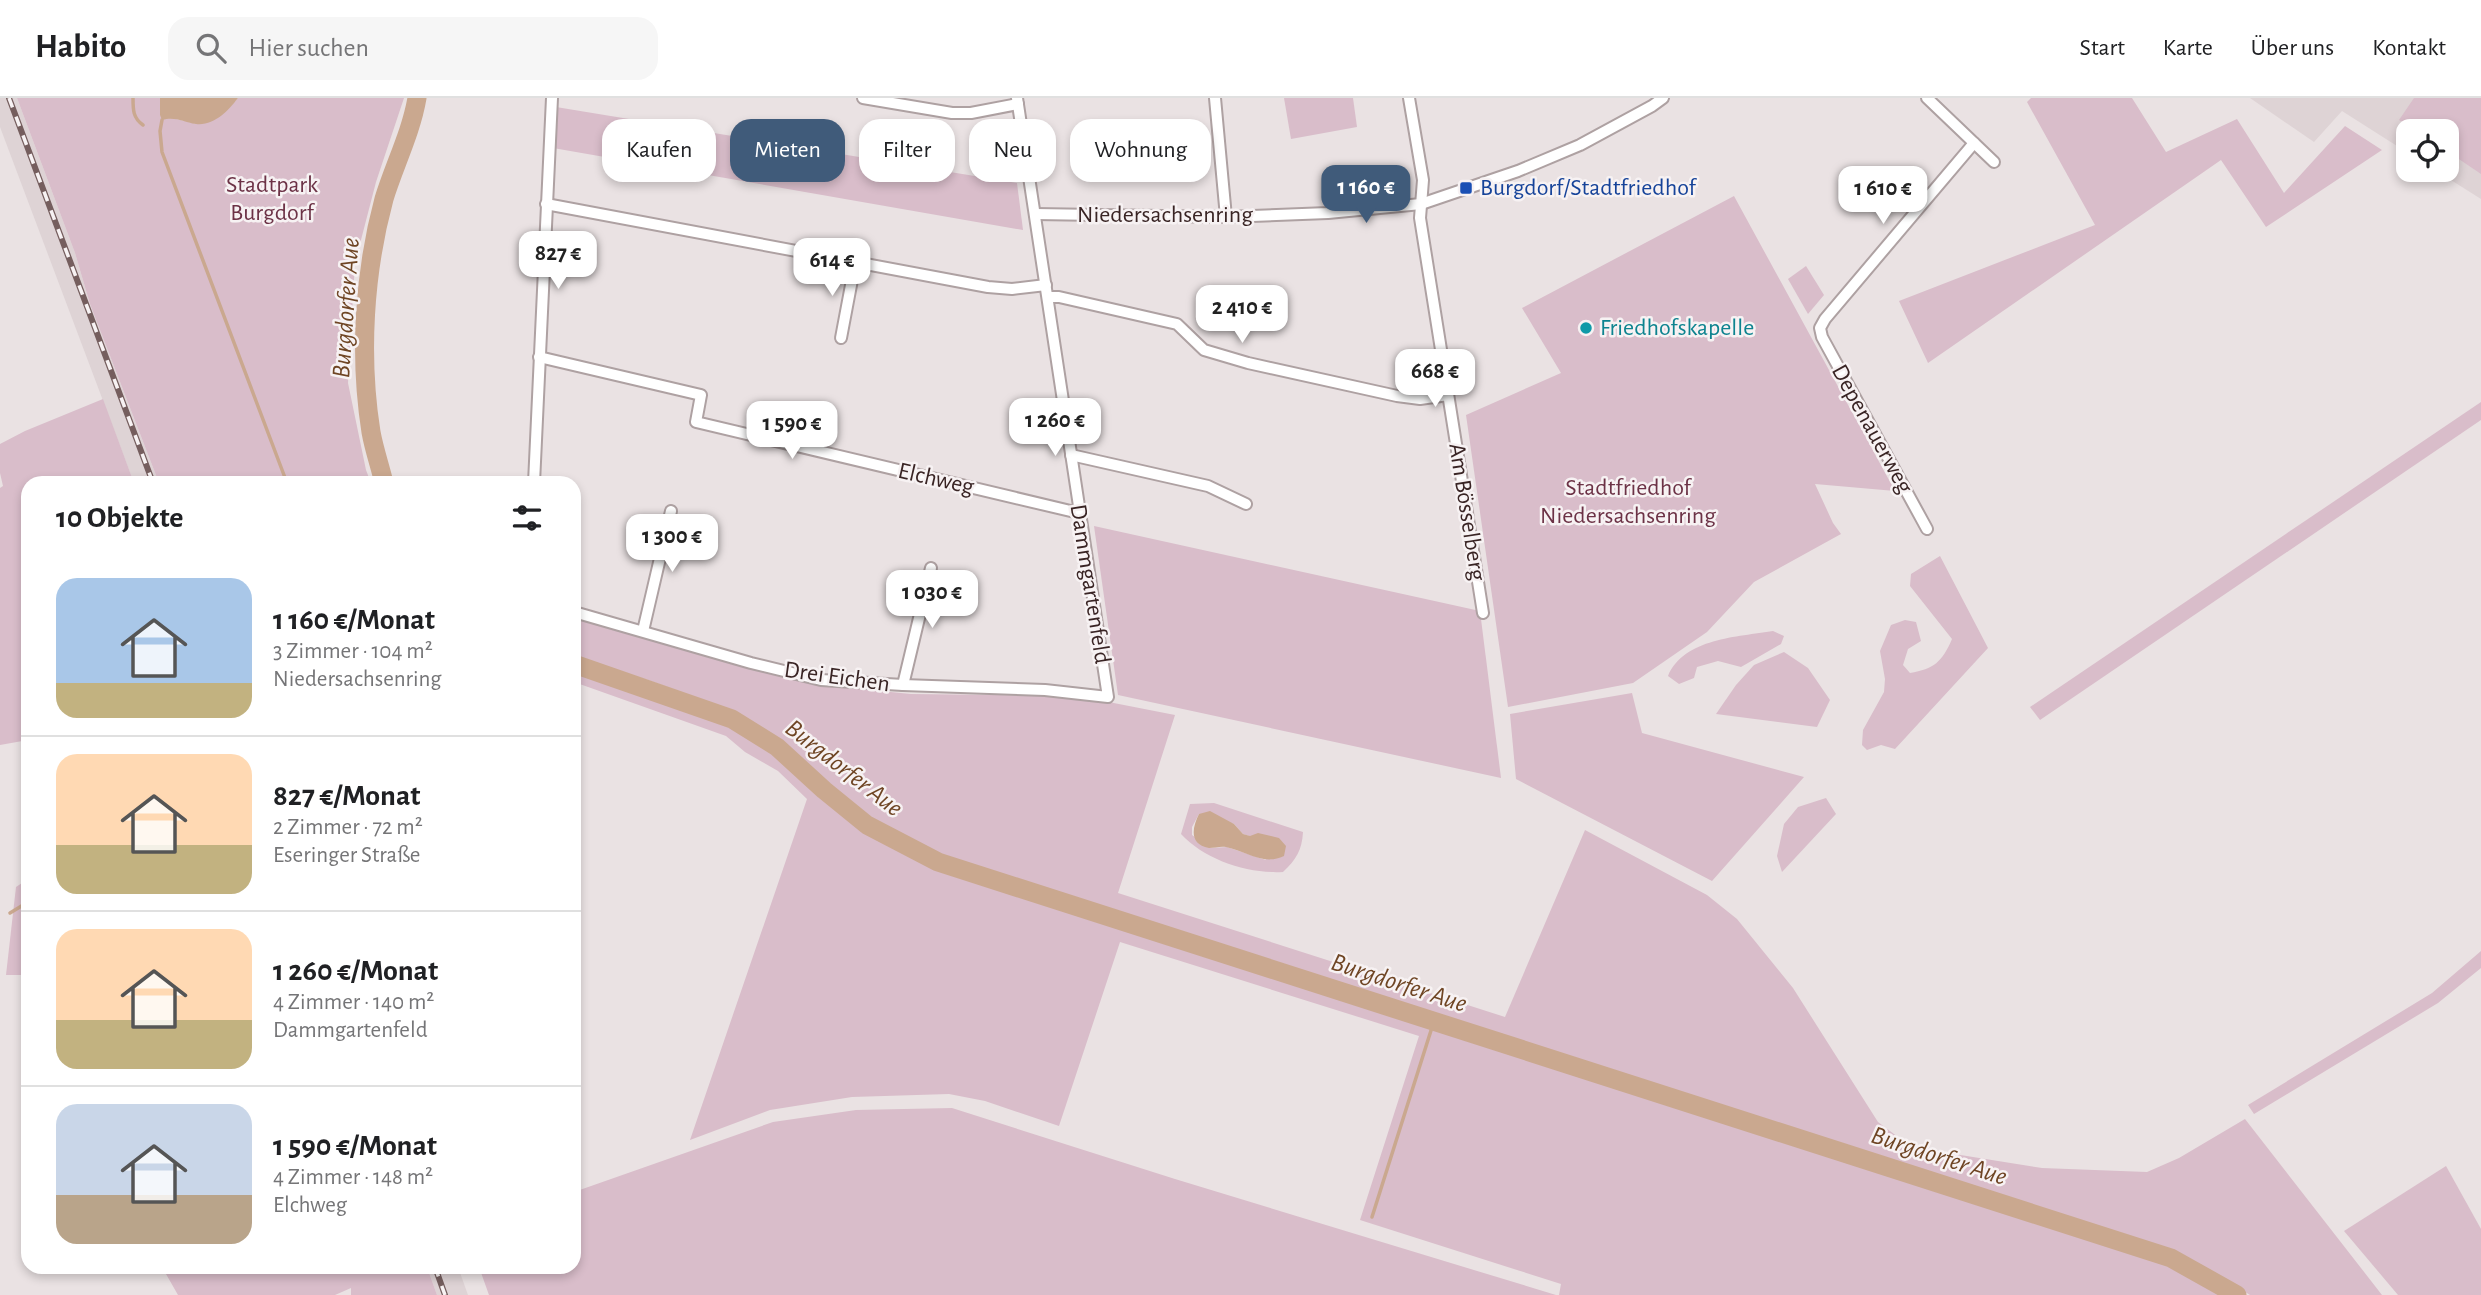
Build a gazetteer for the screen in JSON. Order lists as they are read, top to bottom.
{
  "streets": {
    "street": [
      "Niedersachsenring",
      "Depenauerweg",
      "Elchweg",
      "Am Bösselberg",
      "Dammgartenfeld",
      "Drei Eichen"
    ]
  },
  "crossings": [
    ["Niedersachsenring", "Am Bösselberg"],
    ["Niedersachsenring", "Dammgartenfeld"],
    ["Elchweg", "Dammgartenfeld"],
    ["Dammgartenfeld", "Drei Eichen"]
  ],
  "water": ["Burgdorfer Aue"],
  "parks": ["Stadtpark Burgdorf", "Stadtfriedhof Niedersachsenring"],
  "places": {
    "transit": ["Burgdorf/Stadtfriedhof"],
    "other": ["Friedhofskapelle"]
  },
  "page": {
    "header": "Habito",
    "search": "Hier suchen",
    "nav": [
      "Start",
      "Karte",
      "Über uns",
      "Kontakt"
    ],
    "chip": [
      "Kaufen",
      "Mieten",
      "Filter",
      "Neu",
      "Wohnung"
    ],
    "price": [
      "1 160 €",
      "1 610 €",
      "827 €",
      "614 €",
      "2 410 €",
      "668 €",
      "1 260 €",
      "1 590 €",
      "1 300 €",
      "1 030 €"
    ],
    "heading": "10 Objekte",
    "list": [
      {
        "name": "1 160 €/Monat",
        "note": "3 Zimmer · 104 m² · Niedersachsenring"
      },
      {
        "name": "827 €/Monat",
        "note": "2 Zimmer · 72 m² · Eseringer Straße"
      },
      {
        "name": "1 260 €/Monat",
        "note": "4 Zimmer · 140 m² · Dammgartenfeld"
      },
      {
        "name": "1 590 €/Monat",
        "note": "4 Zimmer · 148 m² · Elchweg"
      }
    ]
  }
}
